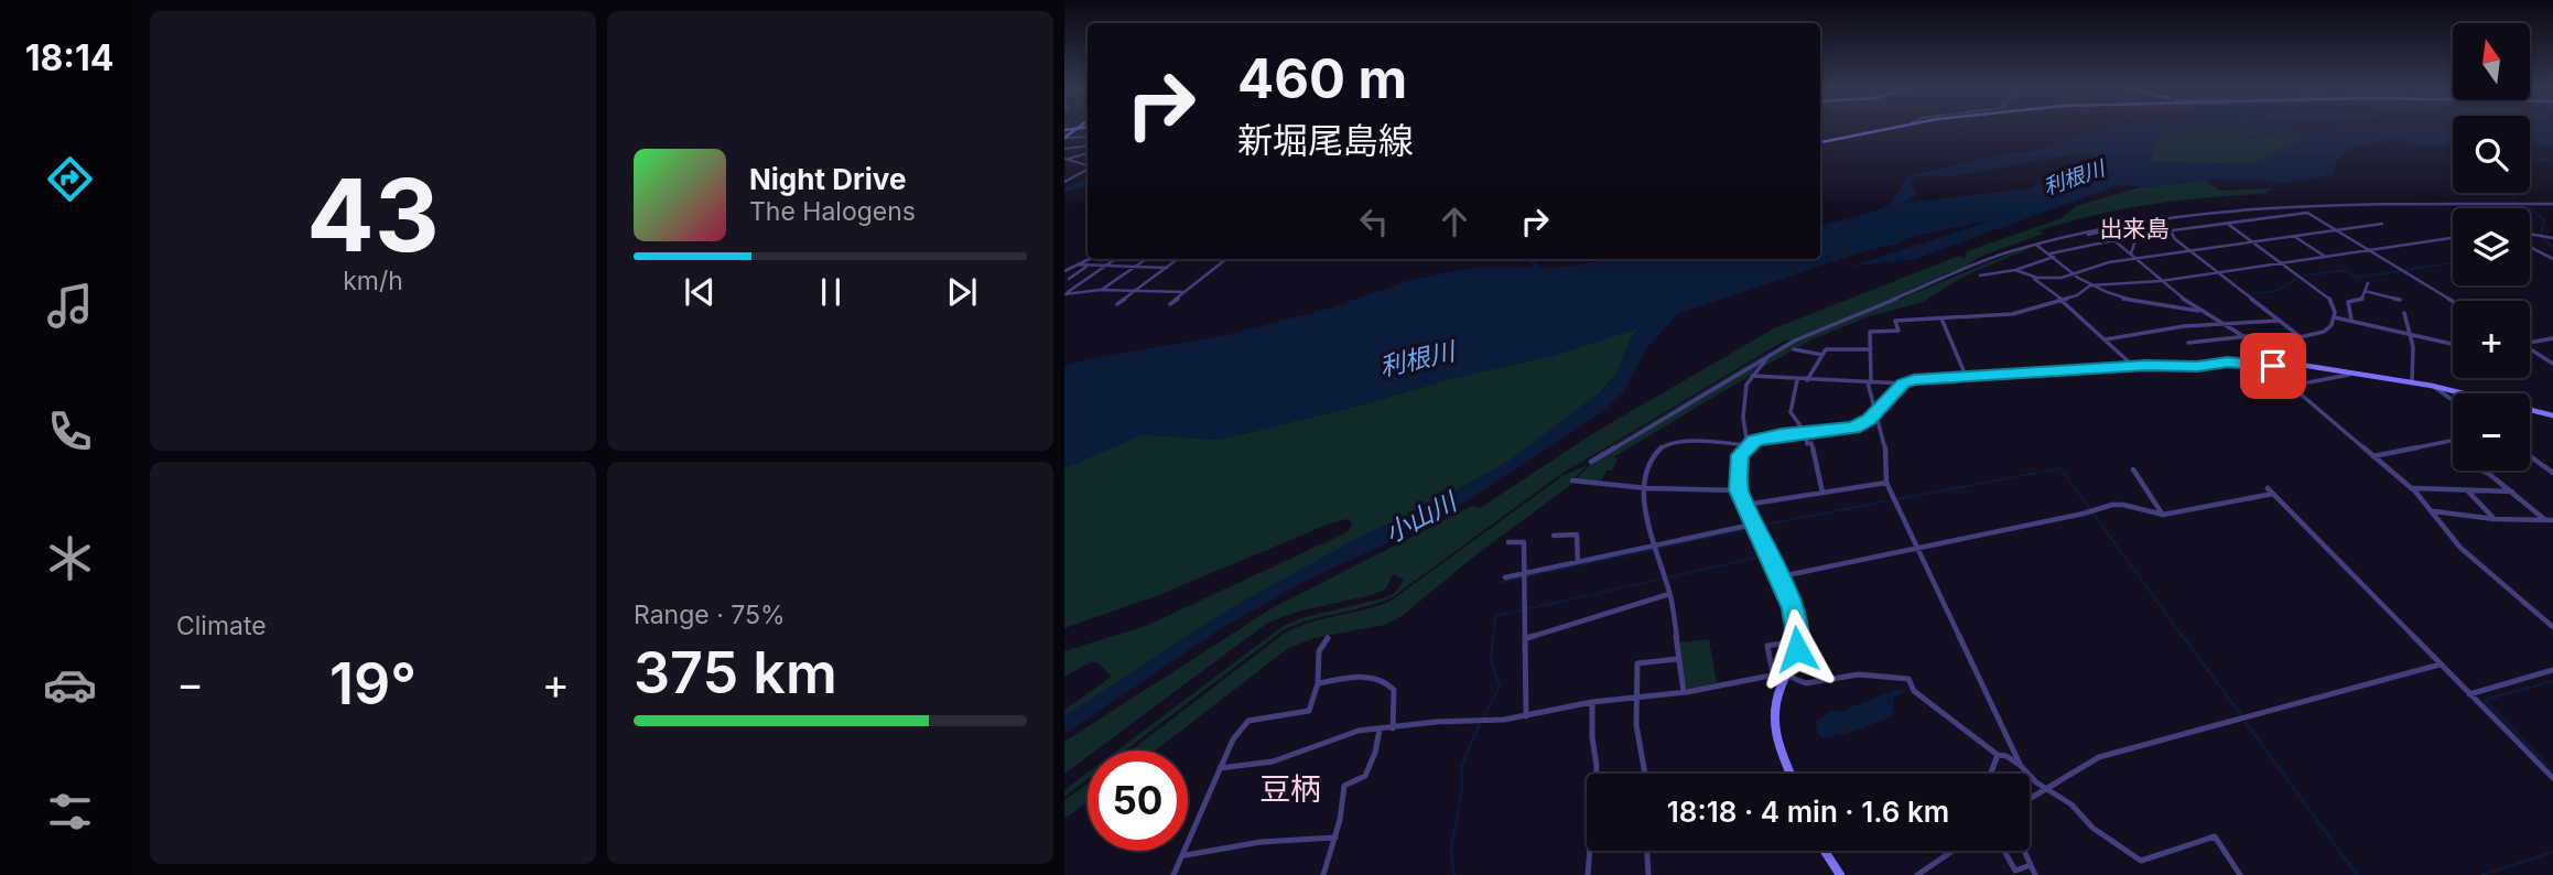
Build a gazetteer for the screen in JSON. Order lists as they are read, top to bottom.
{
  "districts": ["出来島", "豆柄"],
  "water": ["利根川", "小山川"],
  "north": "top",
  "page": {
    "tabs": "18:14",
    "tile": [
      ["43", "km/h"],
      "Climate",
      ["Range · 75%", "375 km"]
    ],
    "map_buttons": ["+", "−"],
    "turn": ["460 m", "新堀尾島線"],
    "song": ["Night Drive", "The Halogens"],
    "heat": ["−", "19°", "+"],
    "limit": "50",
    "trip": "18:18 · 4 min · 1.6 km"
  }
}
